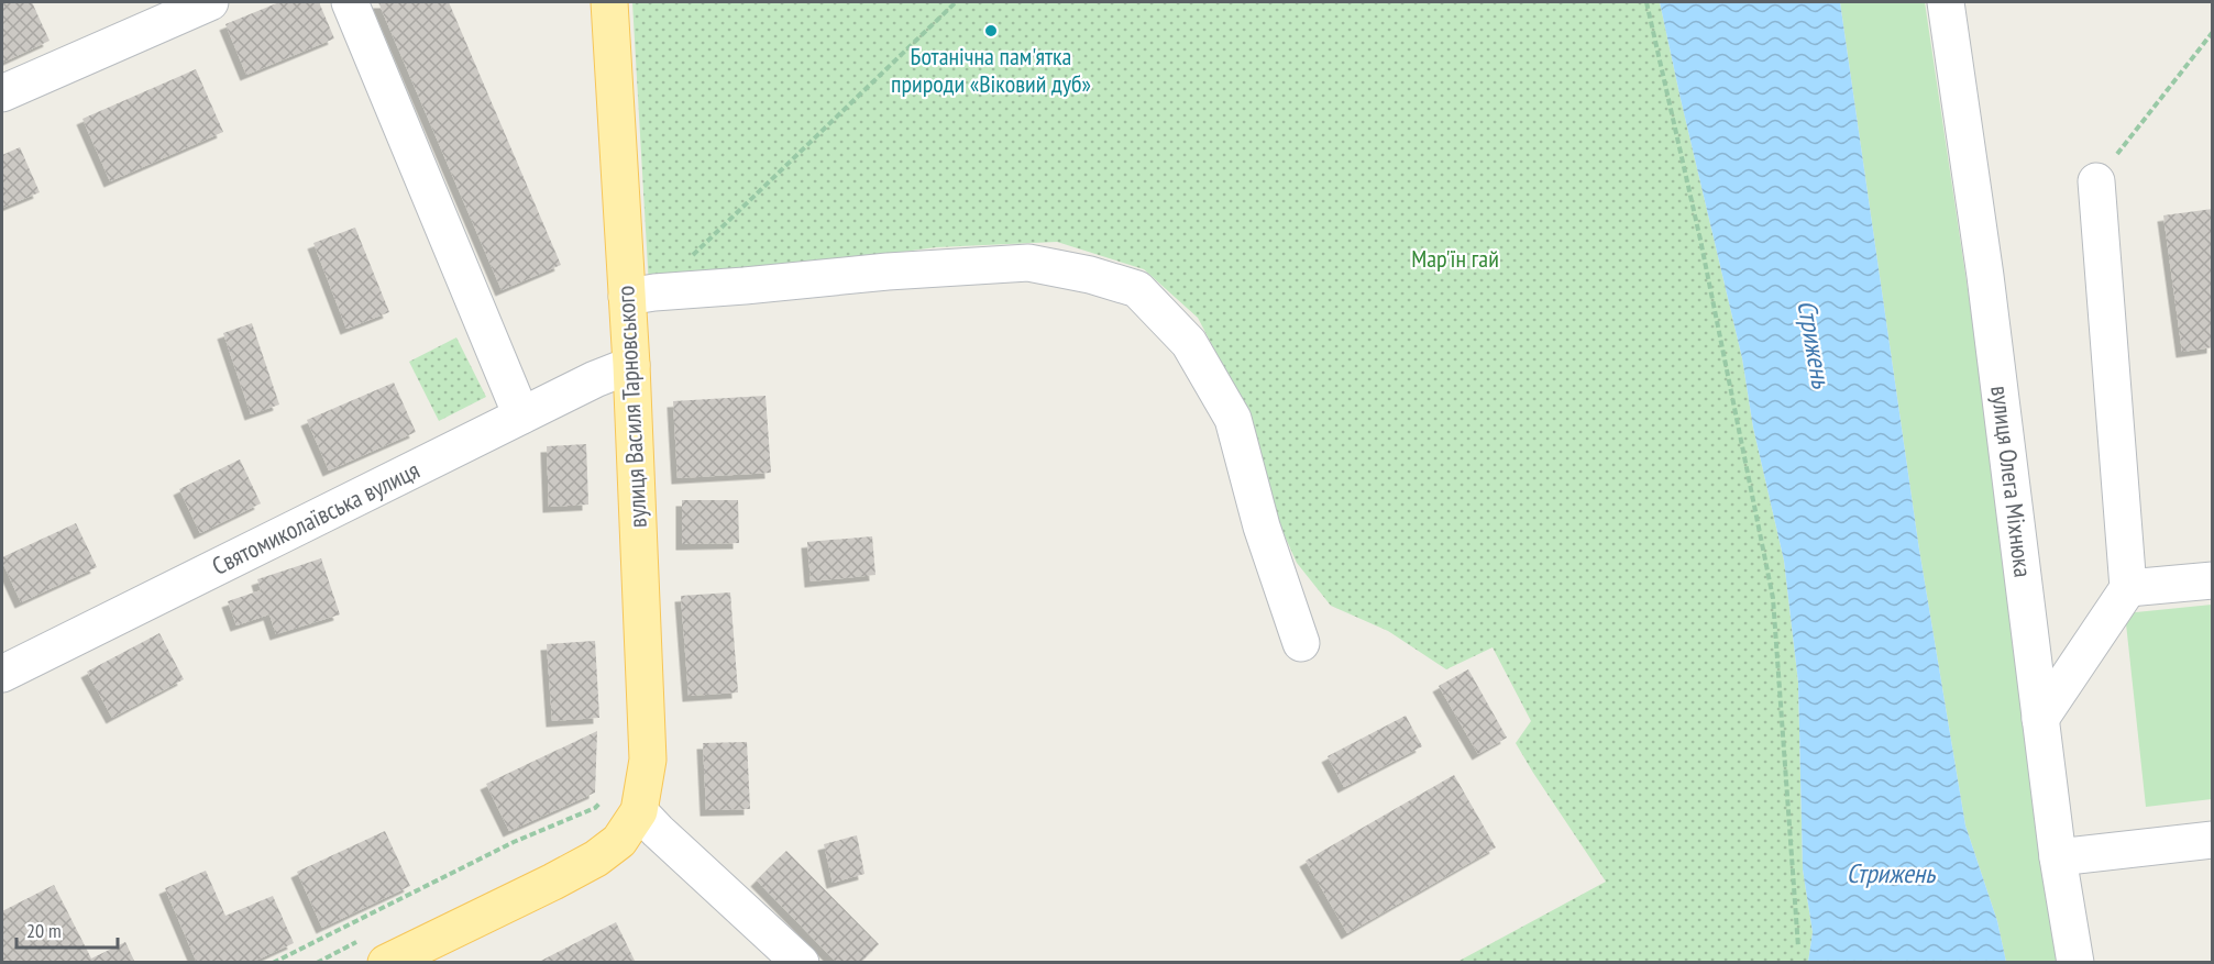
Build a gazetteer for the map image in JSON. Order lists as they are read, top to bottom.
{
  "streets": {
    "main road": ["вулиця Василя Тарновського"],
    "street": ["вулиця Олега Міхнюка", "Святомиколаївська вулиця"]
  },
  "crossings": [
    ["вулиця Василя Тарновського", "Святомиколаївська вулиця"]
  ],
  "water": ["Стрижень"],
  "parks": ["Мар'їн гай"],
  "places": ["Ботанічна пам'ятка природи «Віковий дуб»"],
  "scale_bar": "20 m"
}
